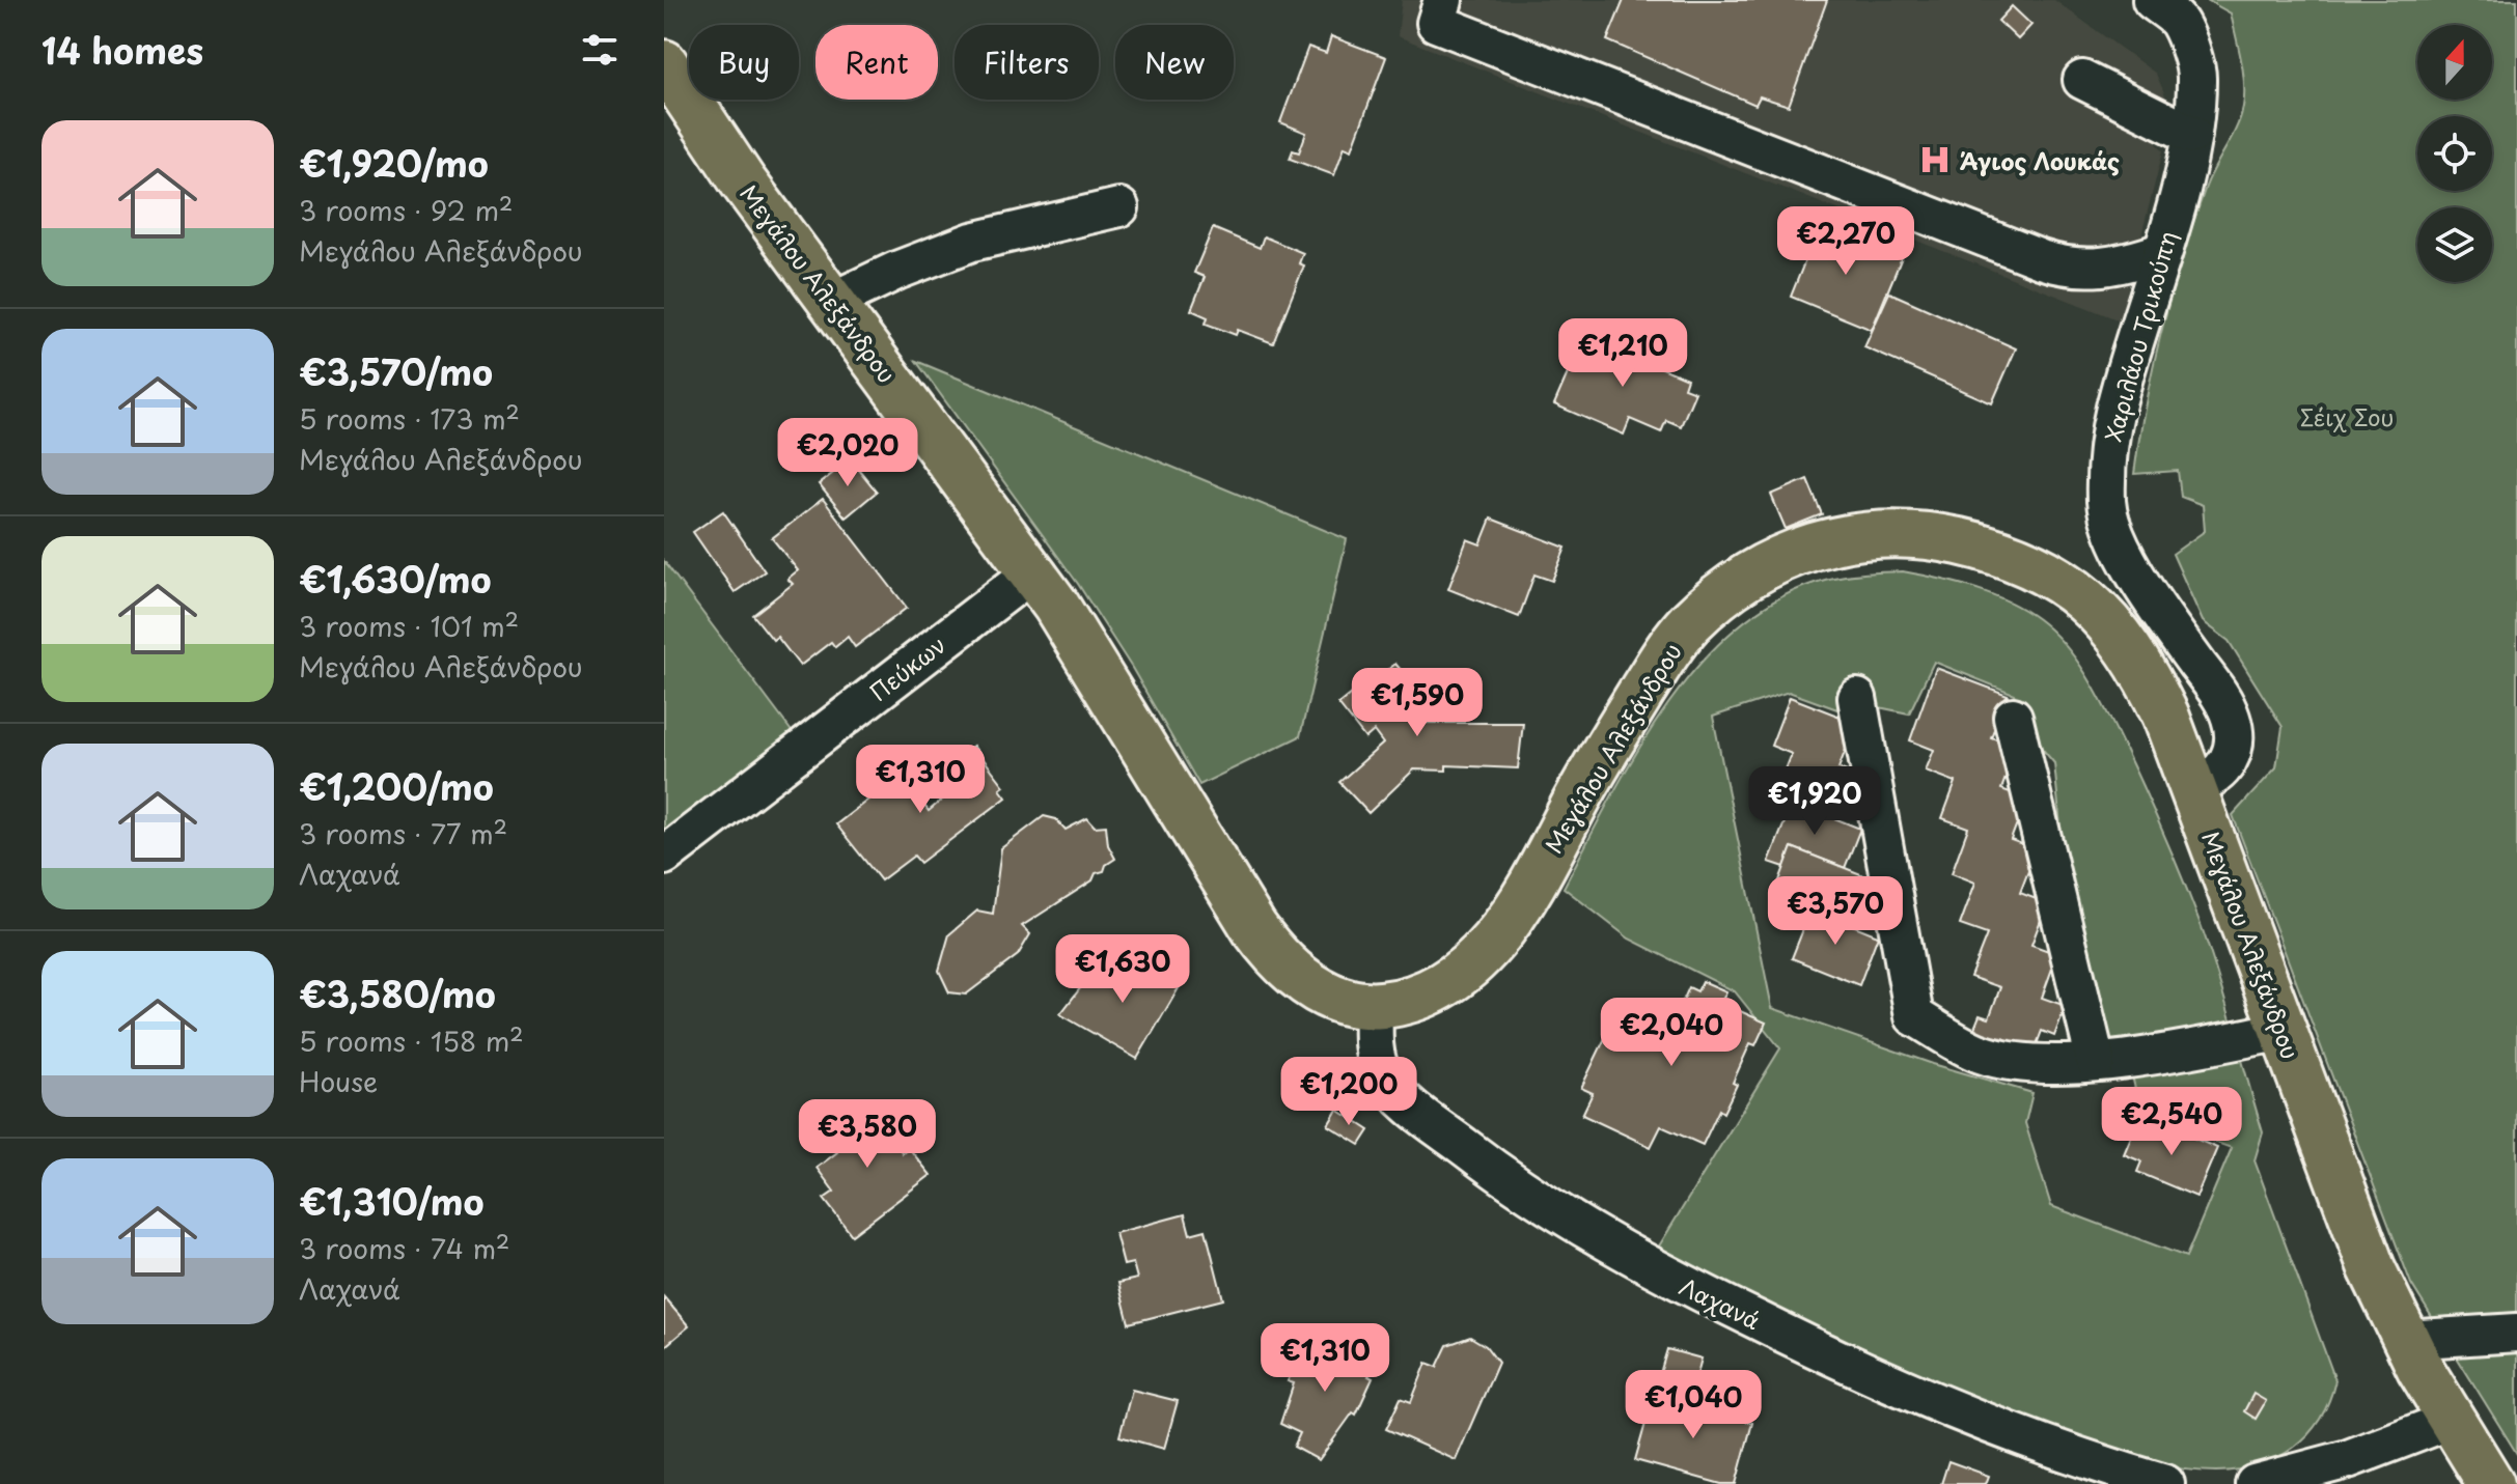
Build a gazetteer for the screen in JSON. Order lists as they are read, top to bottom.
{
  "streets": {
    "main road": ["Μεγάλου Αλεξάνδρου"],
    "street": ["Χαριλάου Τρικούπη", "Πεύκων", "Λαχανά"]
  },
  "crossings": [
    ["Μεγάλου Αλεξάνδρου", "Χαριλάου Τρικούπη"],
    ["Μεγάλου Αλεξάνδρου", "Πεύκων"],
    ["Μεγάλου Αλεξάνδρου", "Λαχανά"]
  ],
  "parks": ["Σέιχ Σου"],
  "places": {
    "hospital": ["Άγιος Λουκάς"]
  },
  "north": "top",
  "page": {
    "heading": "14 homes",
    "chip": [
      "Buy",
      "Rent",
      "Filters",
      "New"
    ],
    "list": [
      {
        "name": "€1,920/mo",
        "note": "3 rooms · 92 m² · Μεγάλου Αλεξάνδρου"
      },
      {
        "name": "€3,570/mo",
        "note": "5 rooms · 173 m² · Μεγάλου Αλεξάνδρου"
      },
      {
        "name": "€1,630/mo",
        "note": "3 rooms · 101 m² · Μεγάλου Αλεξάνδρου"
      },
      {
        "name": "€1,200/mo",
        "note": "3 rooms · 77 m² · Λαχανά"
      },
      {
        "name": "€3,580/mo",
        "note": "5 rooms · 158 m² · House"
      },
      {
        "name": "€1,310/mo",
        "note": "3 rooms · 74 m² · Λαχανά"
      }
    ],
    "price": [
      "€2,270",
      "€1,210",
      "€2,020",
      "€1,590",
      "€1,310",
      "€1,920",
      "€3,570",
      "€1,630",
      "€2,040",
      "€1,200",
      "€2,540",
      "€3,580",
      "€1,310",
      "€1,040"
    ]
  }
}
